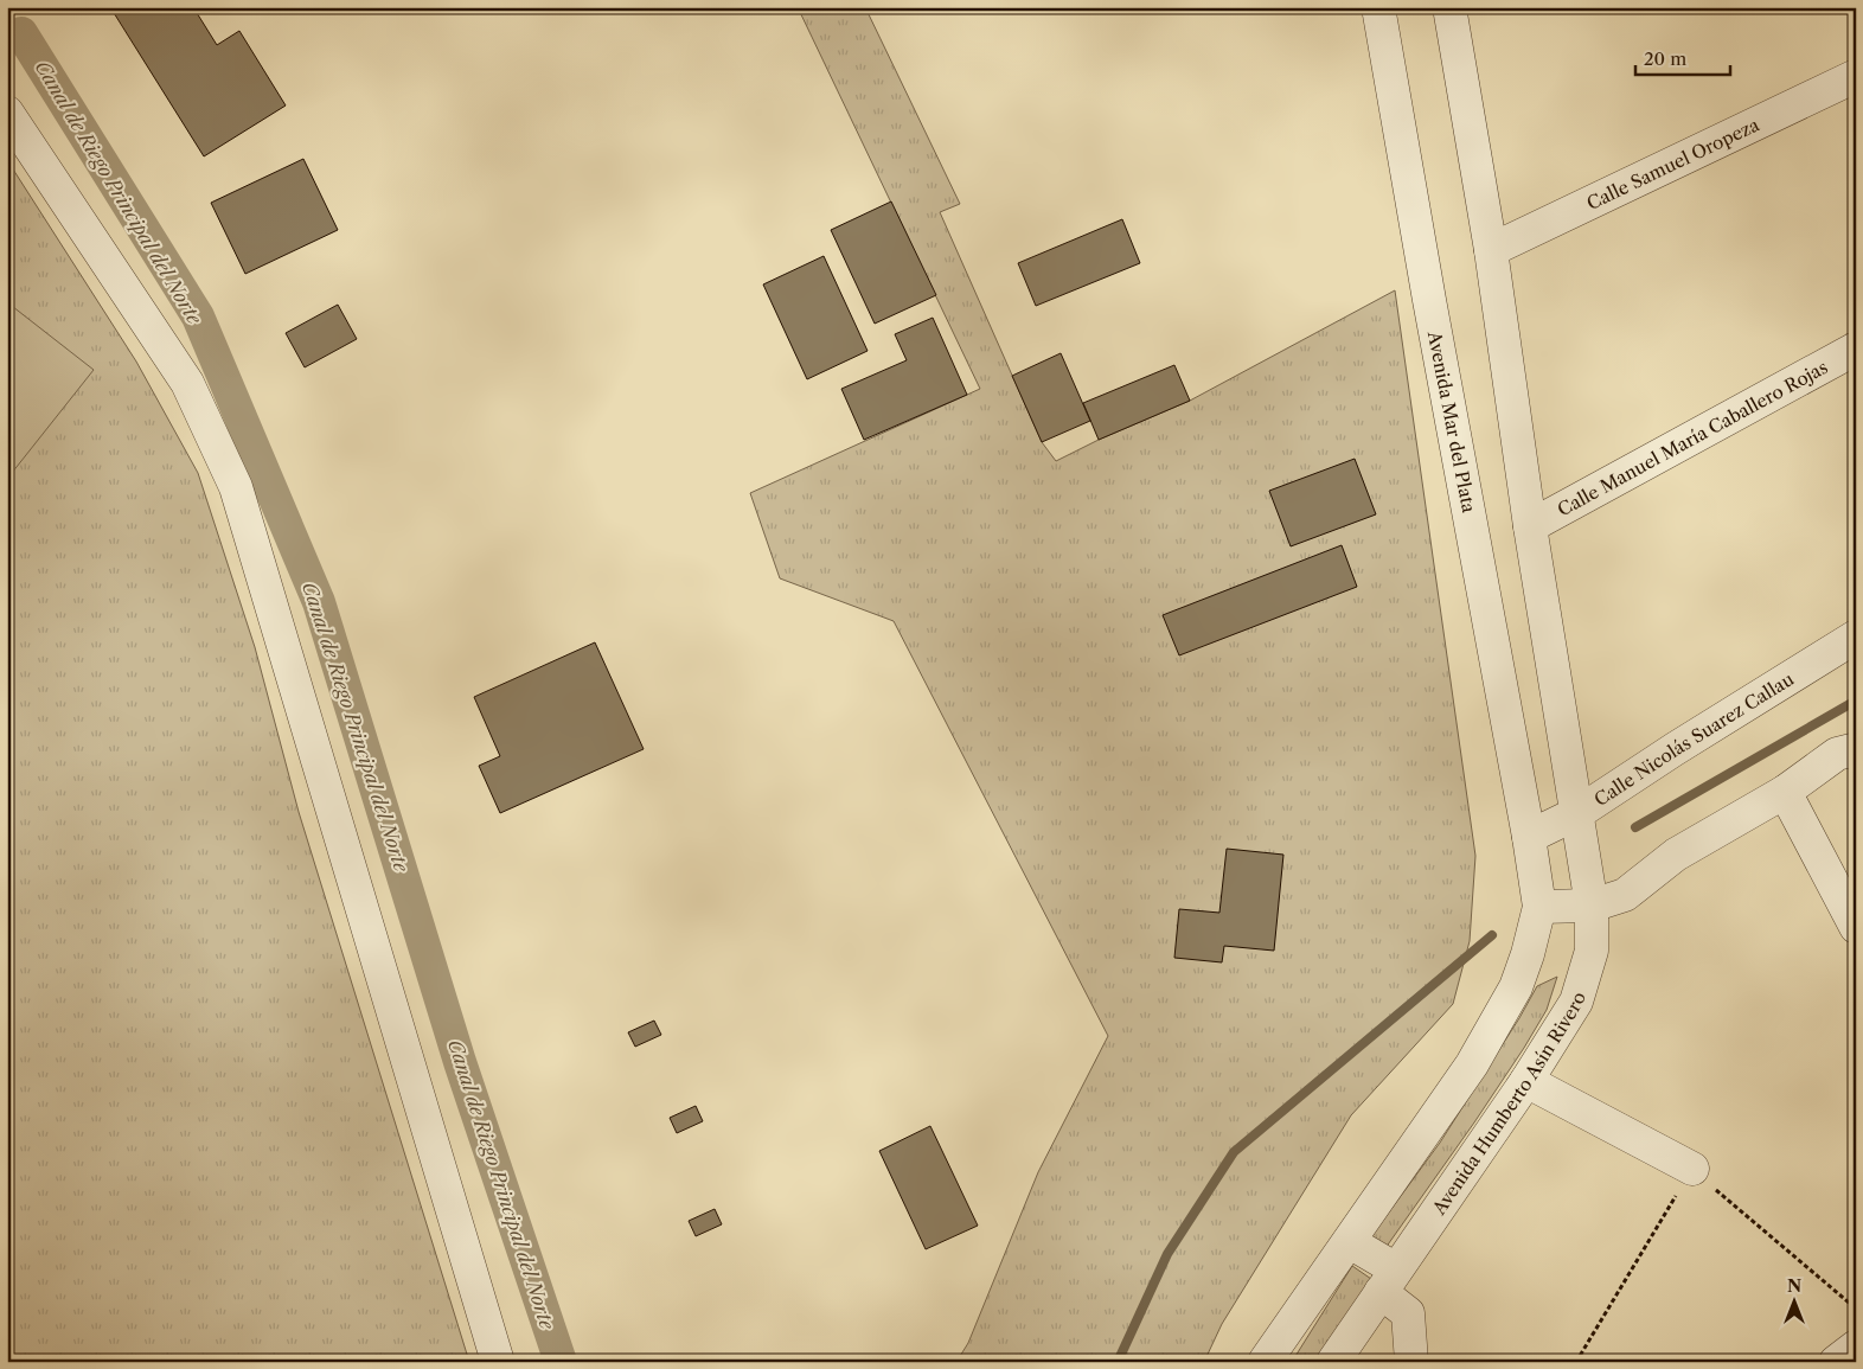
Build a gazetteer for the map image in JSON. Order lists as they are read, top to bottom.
{
  "streets": {
    "street": [
      "Calle Samuel Oropeza",
      "Avenida Mar del Plata",
      "Calle Manuel María Caballero Rojas",
      "Calle Nicolás Suarez Callau",
      "Avenida Humberto Asín Rivero"
    ]
  },
  "crossings": [
    ["Avenida Mar del Plata", "Calle Nicolás Suarez Callau"],
    ["Calle Nicolás Suarez Callau", "Avenida Humberto Asín Rivero"]
  ],
  "water": ["Canal de Riego Principal del Norte"],
  "scale_bar": "20 m",
  "north": "top"
}
